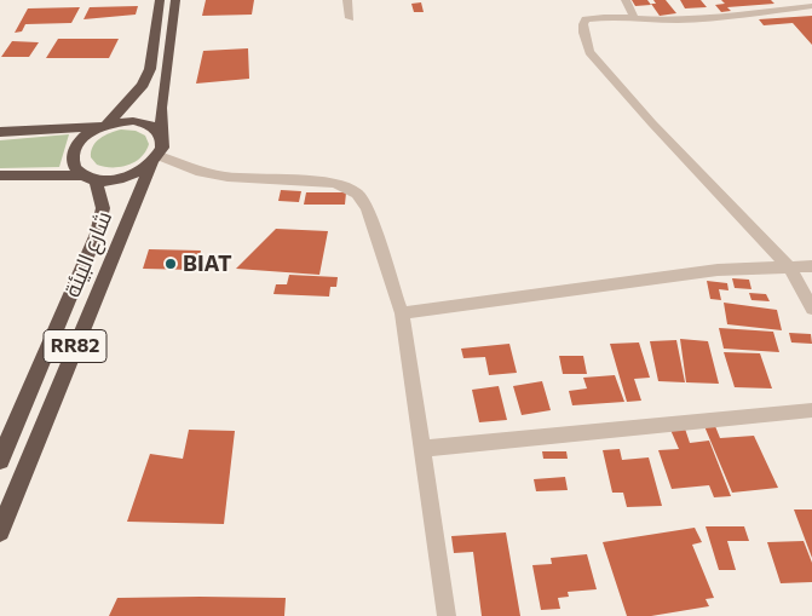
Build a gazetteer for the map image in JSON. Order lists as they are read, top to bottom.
{
  "streets": {
    "highway": ["شارع البيئة", "RR82"]
  },
  "crossings": [
    ["شارع البيئة", "RR82"]
  ],
  "places": ["BIAT"]
}
